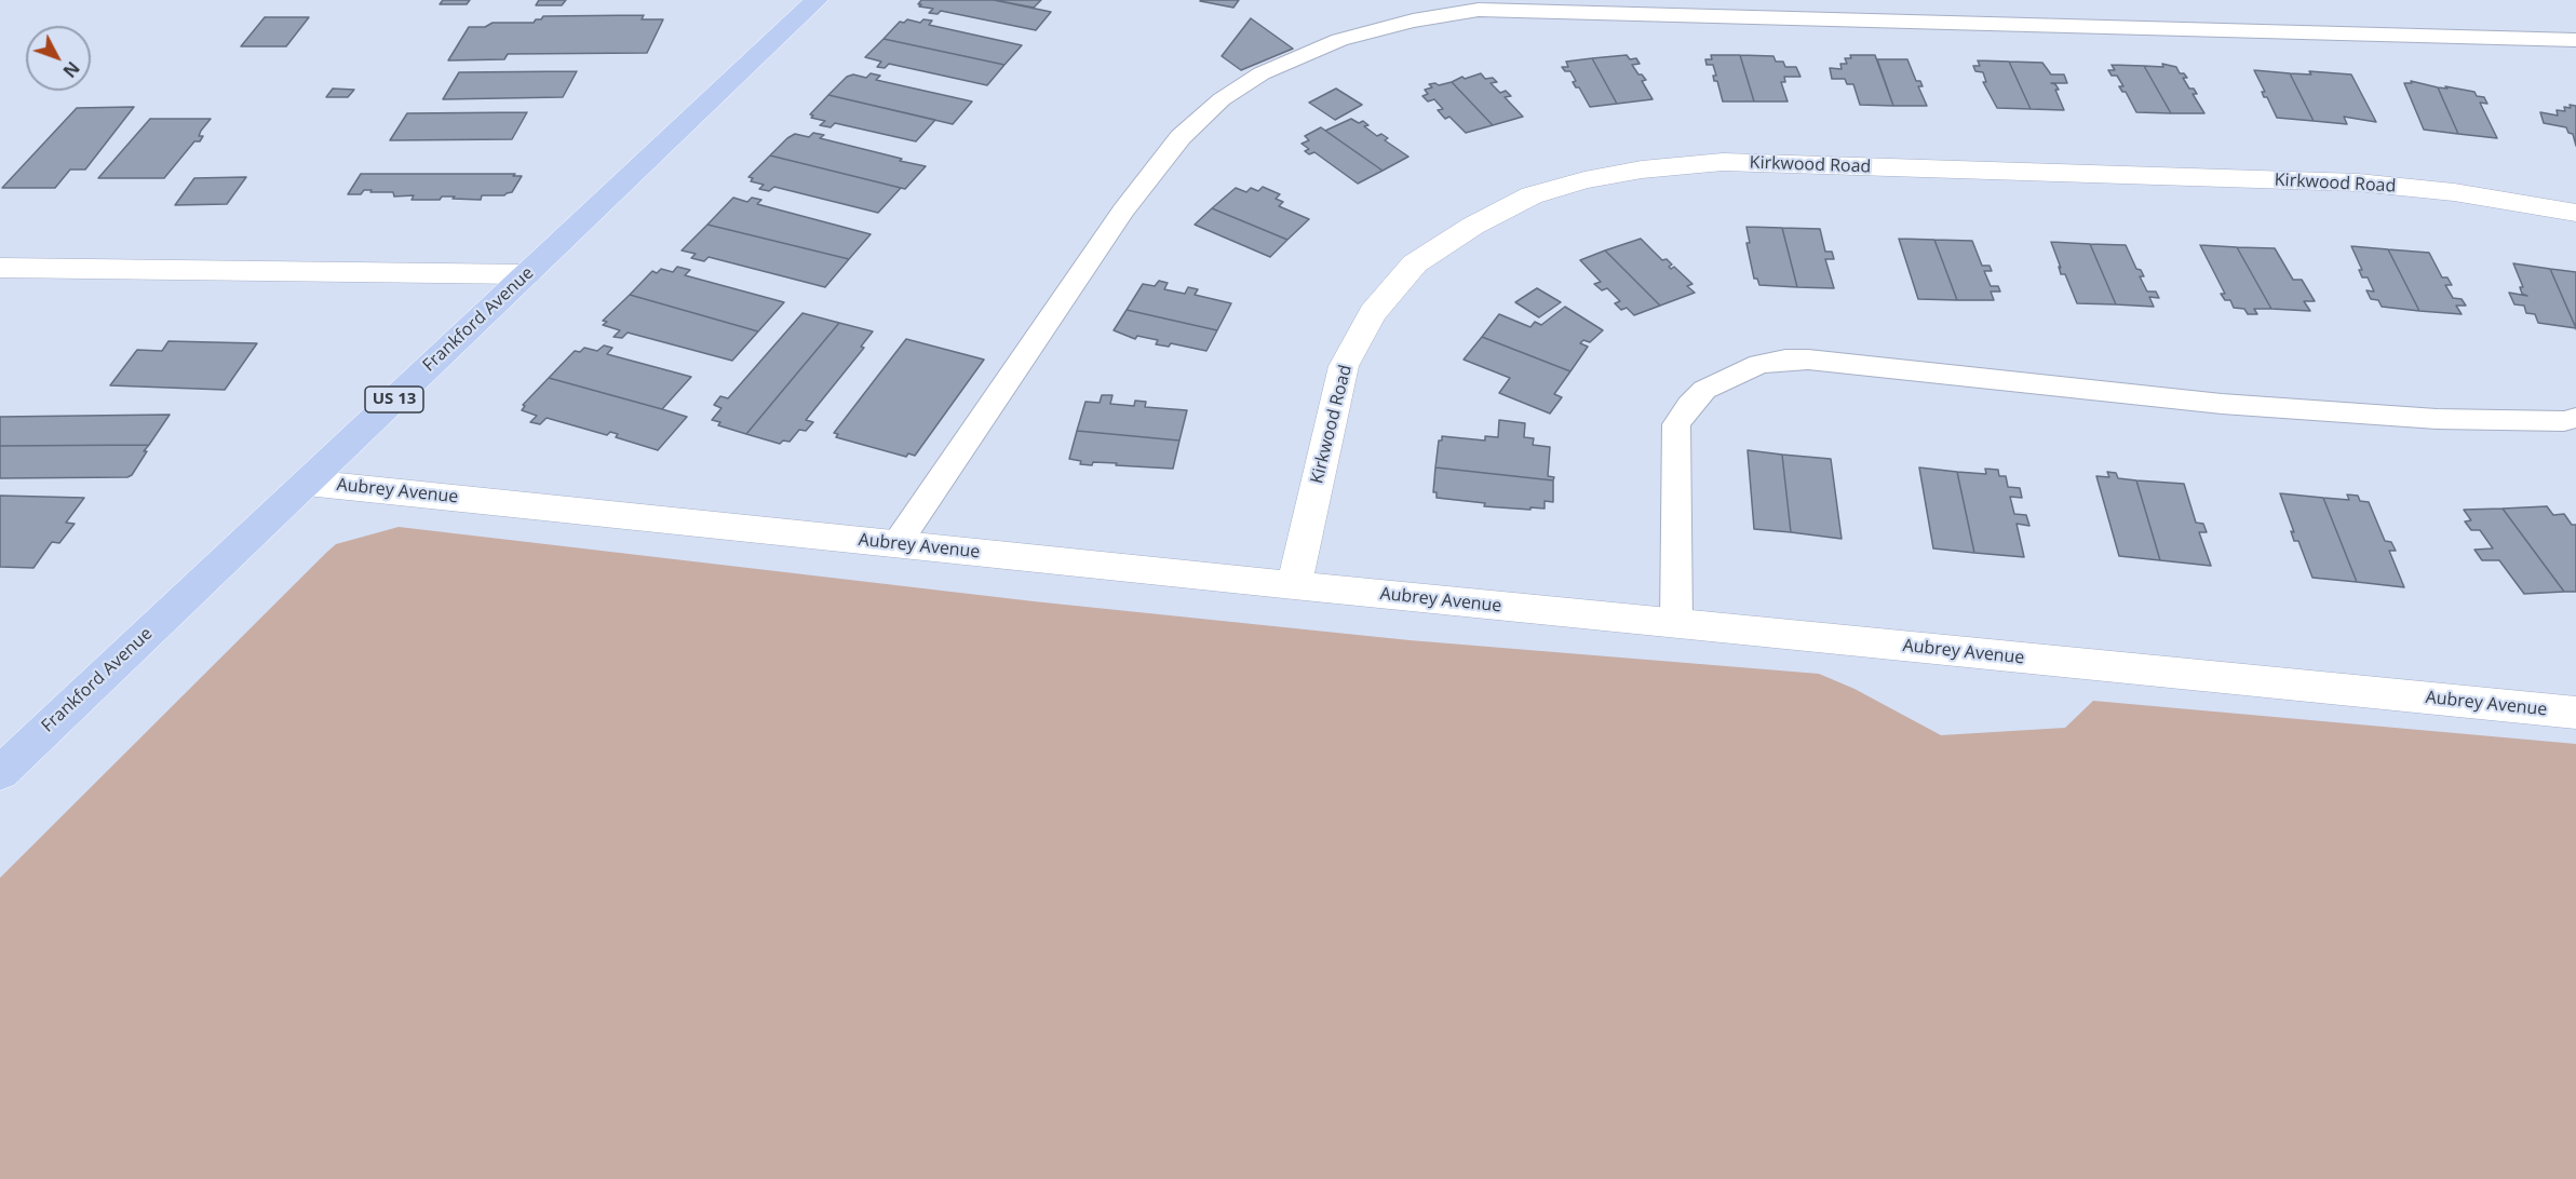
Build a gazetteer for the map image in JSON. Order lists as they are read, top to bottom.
{
  "streets": {
    "main road": ["Frankford Avenue", "US 13"],
    "street": ["Kirkwood Road", "Aubrey Avenue"]
  },
  "crossings": [
    ["Kirkwood Road", "Aubrey Avenue"],
    ["Frankford Avenue", "Aubrey Avenue"]
  ],
  "north": "bottom right"
}
